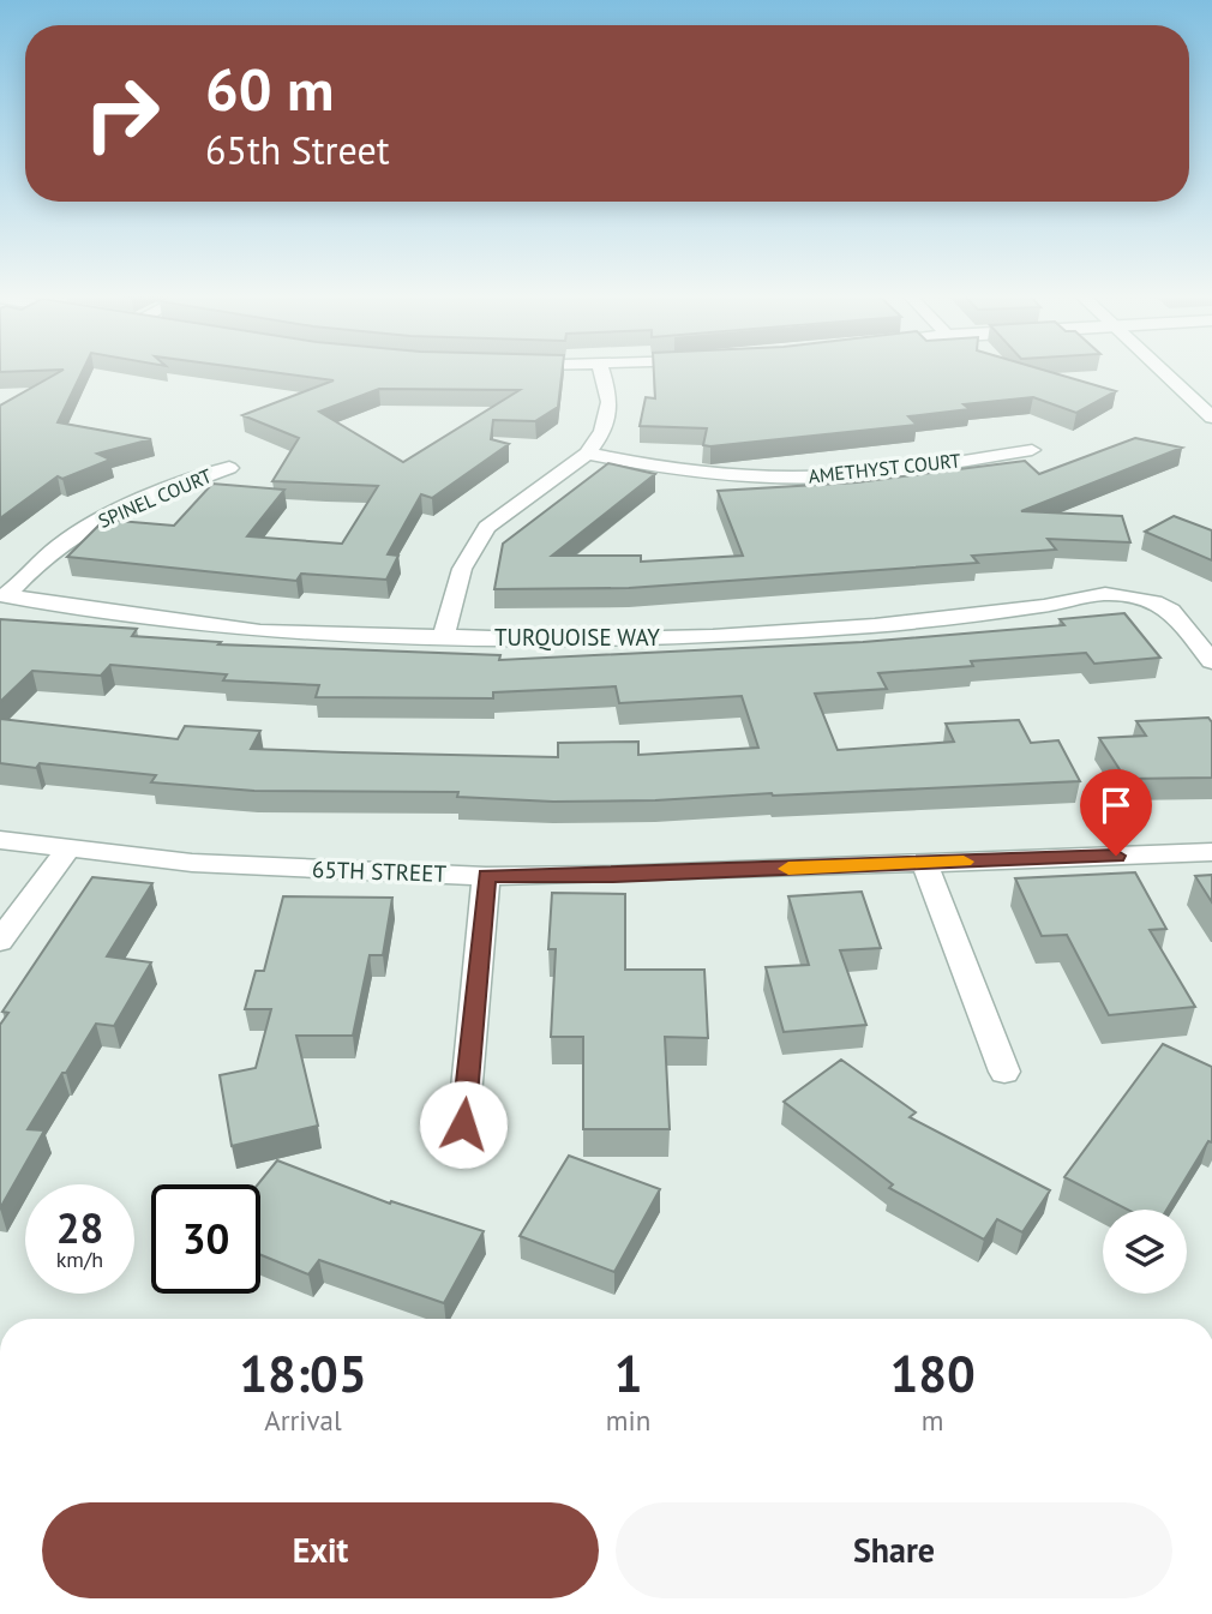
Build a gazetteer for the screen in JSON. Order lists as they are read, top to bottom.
{
  "streets": {
    "street": [
      "AMETHYST COURT",
      "SPINEL COURT",
      "TURQUOISE WAY",
      "65TH STREET"
    ]
  },
  "crossings": [
    ["SPINEL COURT", "TURQUOISE WAY"]
  ],
  "page": {
    "turn": ["60 m", "65th Street"],
    "speed": "28 km/h",
    "limit": "30",
    "eta": [
      "18:05",
      "Arrival",
      "1",
      "min",
      "180",
      "m"
    ],
    "buttons": ["Exit", "Share"]
  }
}
